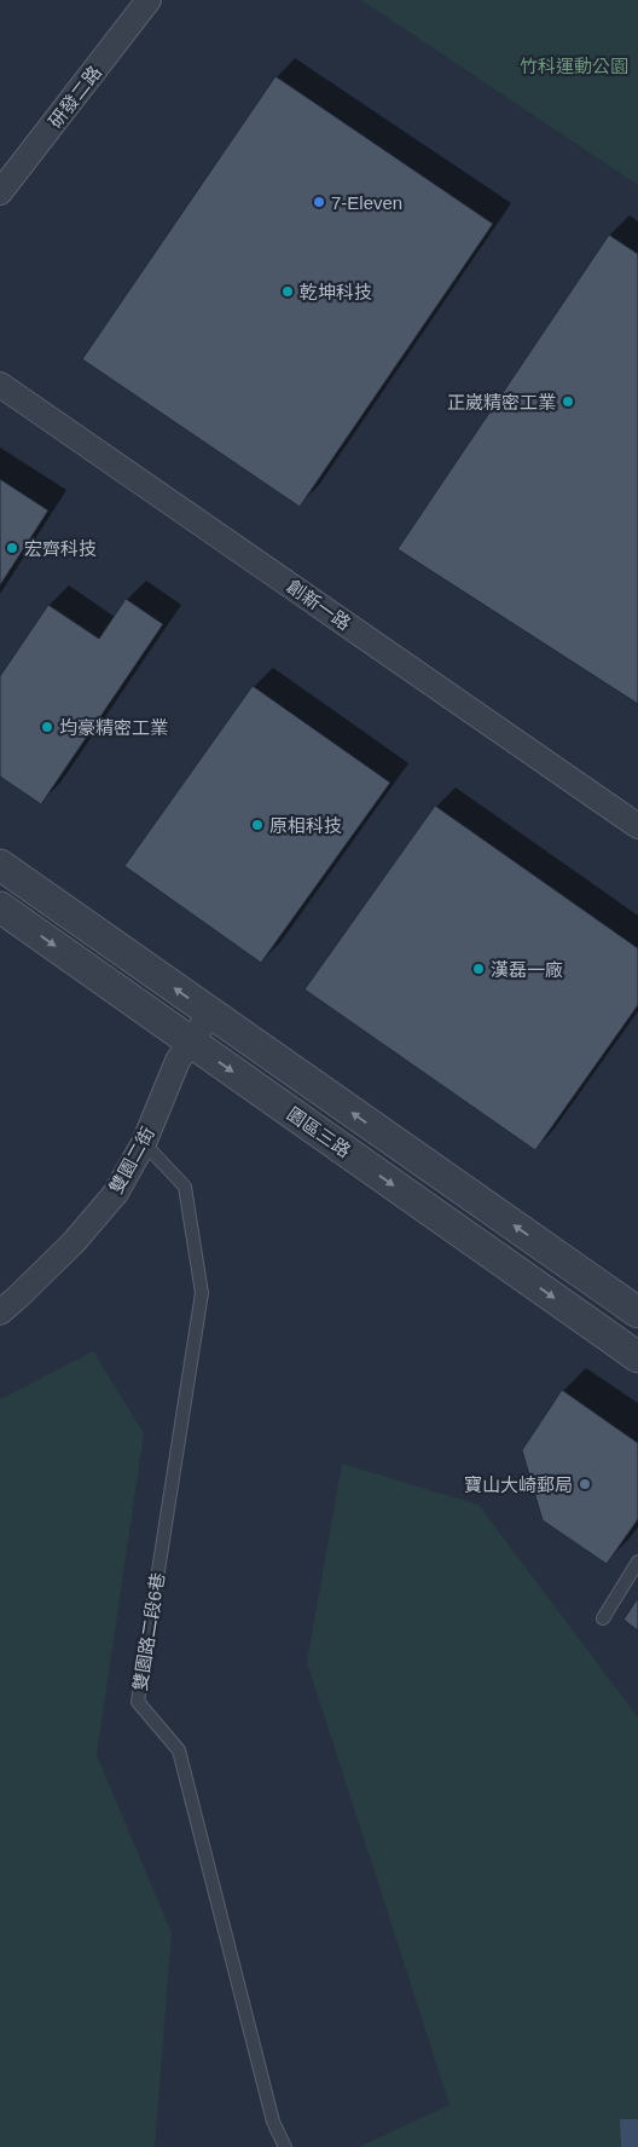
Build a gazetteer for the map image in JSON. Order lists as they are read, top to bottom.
{
  "streets": {
    "street": [
      "研發二路",
      "創新一路",
      "園區三路",
      "雙園二街"
    ],
    "lane": ["雙園路二段6巷"]
  },
  "crossings": [
    ["園區三路", "雙園二街"],
    ["雙園二街", "雙園路二段6巷"]
  ],
  "parks": ["竹科運動公園"],
  "places": [
    "7-Eleven",
    "乾坤科技",
    "正崴精密工業",
    "宏齊科技",
    "均豪精密工業",
    "原相科技",
    "漢磊一廠",
    "寶山大崎郵局"
  ]
}
